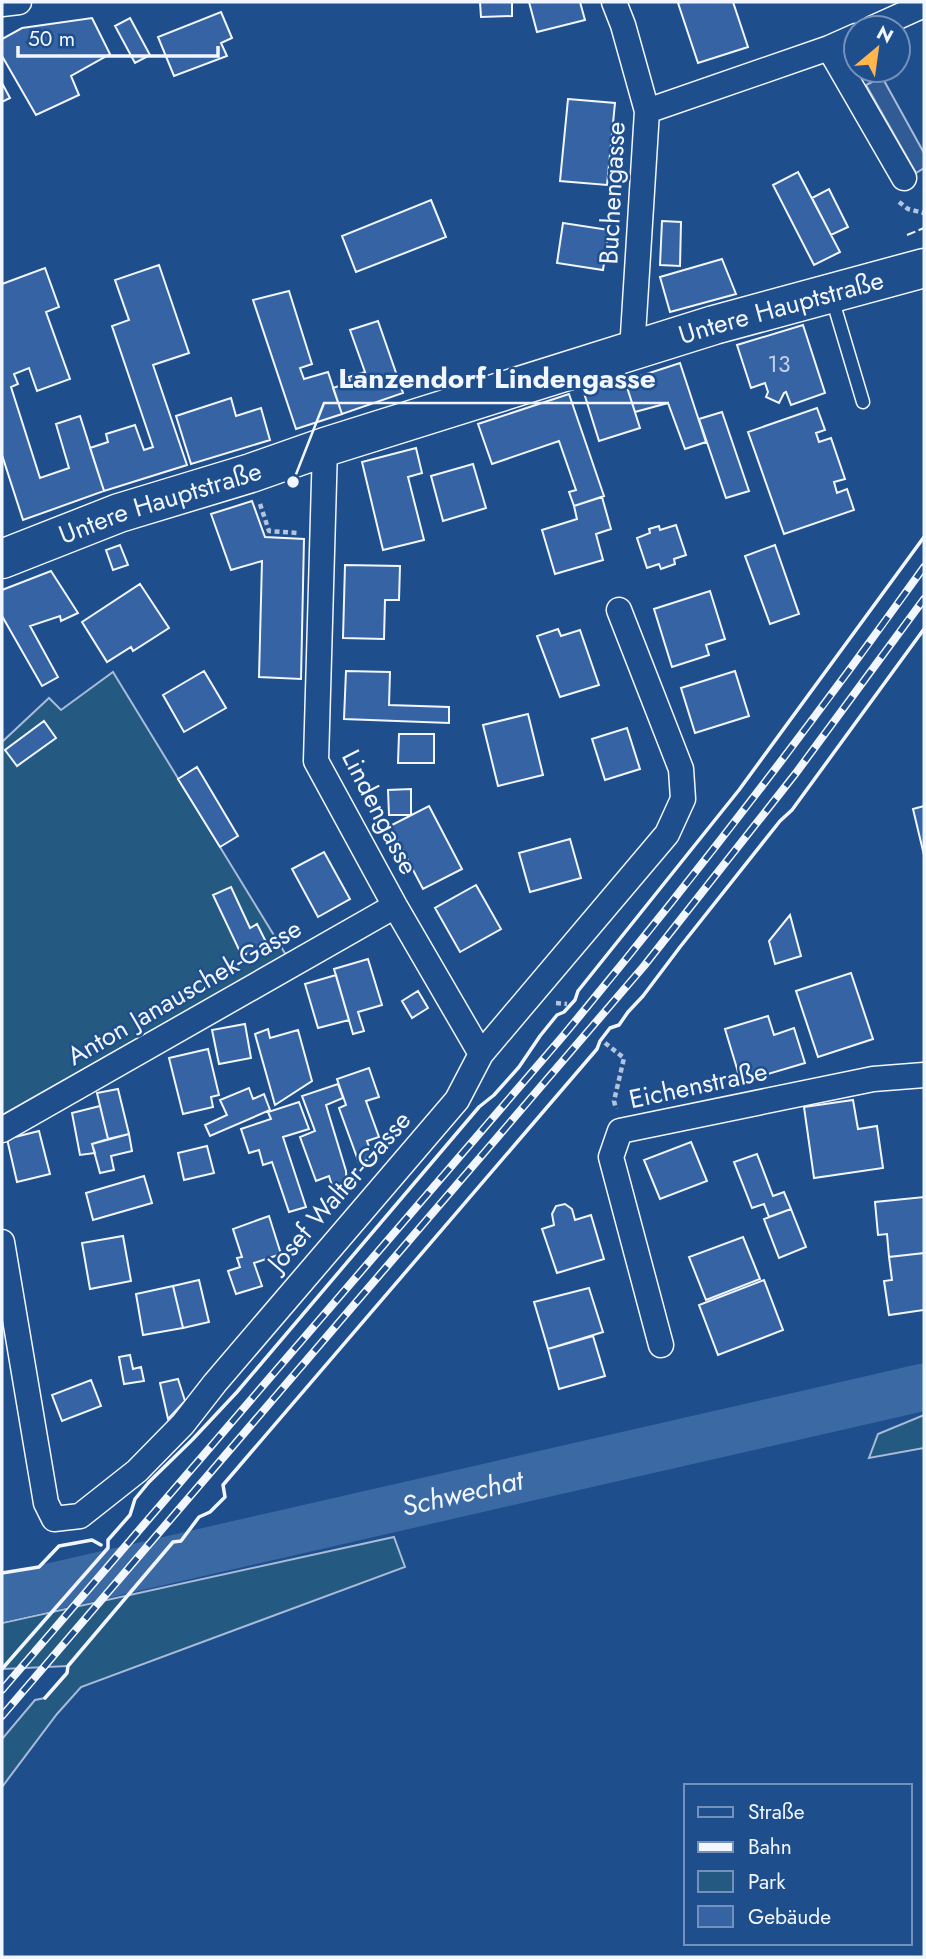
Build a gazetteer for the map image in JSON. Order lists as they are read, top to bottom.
{
  "streets": {
    "main road": ["Untere Hauptstraße"],
    "street": [
      "Buchengasse",
      "Lindengasse",
      "Anton Janauschek-Gasse",
      "Eichenstraße",
      "Josef Walter-Gasse"
    ]
  },
  "crossings": [
    ["Buchengasse", "Untere Hauptstraße"],
    ["Untere Hauptstraße", "Lindengasse"],
    ["Lindengasse", "Anton Janauschek-Gasse"],
    ["Lindengasse", "Josef Walter-Gasse"]
  ],
  "water": ["Schwechat"],
  "places": ["Lanzendorf Lindengasse"],
  "house_numbers": ["13"],
  "legend": [
    "Straße",
    "Bahn",
    "Park",
    "Gebäude"
  ],
  "scale_bar": "50 m",
  "north": "top right"
}
